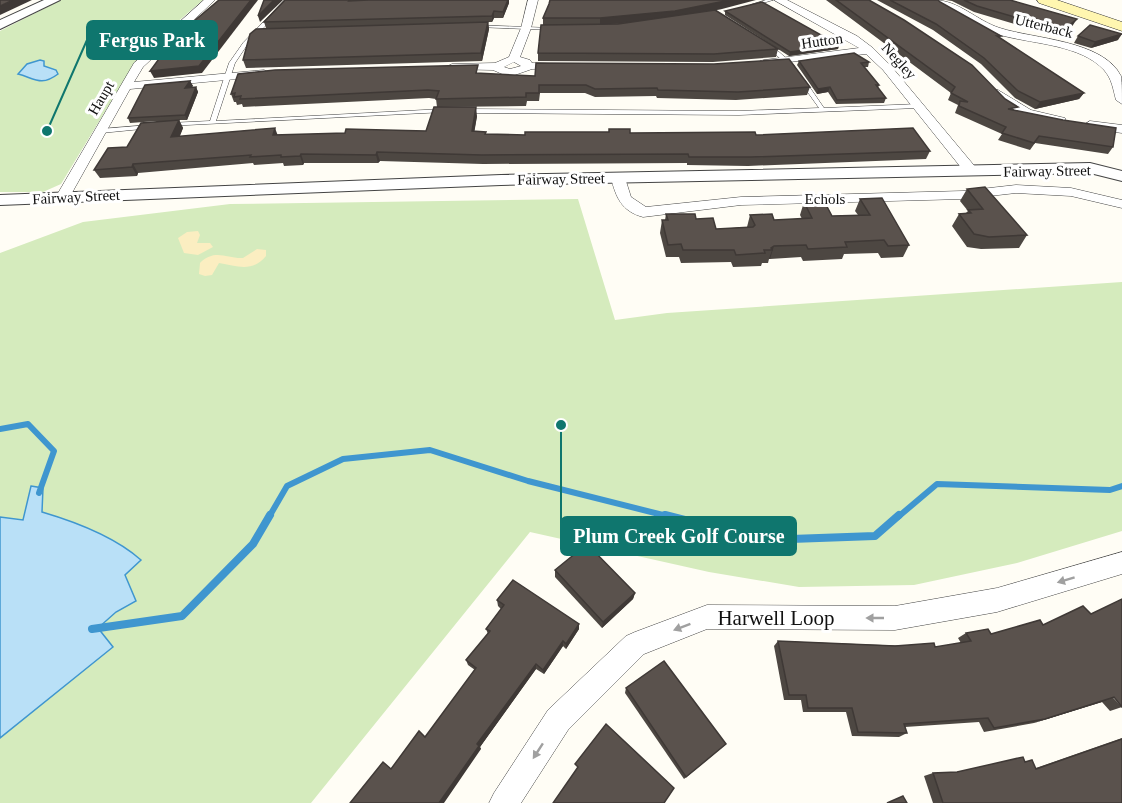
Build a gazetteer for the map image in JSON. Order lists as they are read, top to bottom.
{
  "streets": {
    "street": [
      "Utterback",
      "Hutton",
      "Negley",
      "Haupt",
      "Fairway Street",
      "Echols",
      "Harwell Loop"
    ]
  },
  "crossings": [
    ["Hutton", "Negley"],
    ["Negley", "Fairway Street"],
    ["Haupt", "Fairway Street"],
    ["Fairway Street", "Echols"]
  ],
  "one_way": ["Harwell Loop"],
  "places": ["Fergus Park", "Plum Creek Golf Course"]
}
